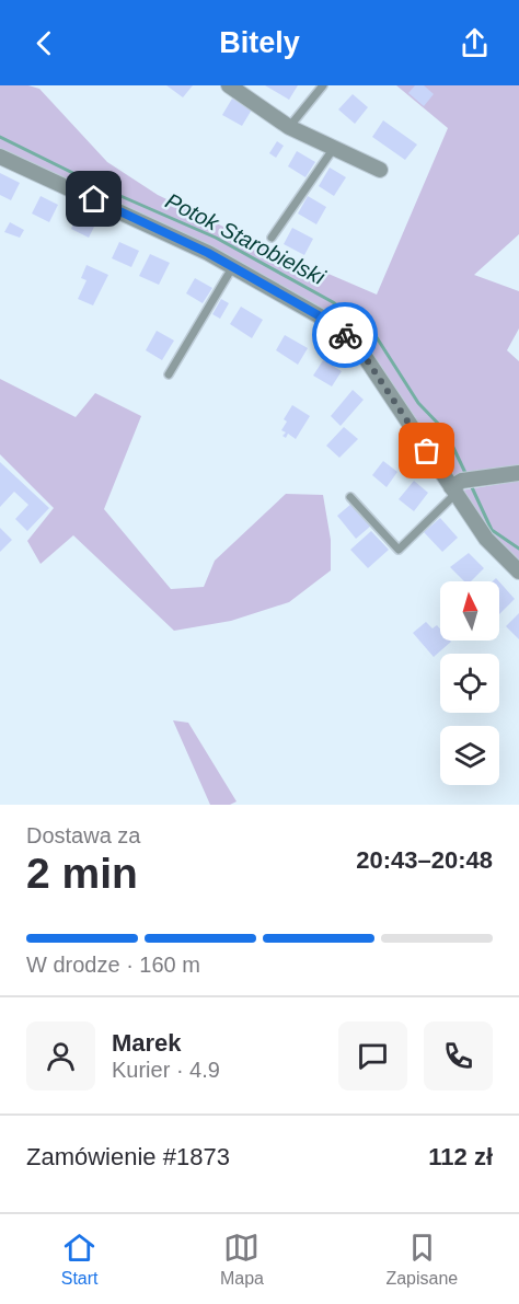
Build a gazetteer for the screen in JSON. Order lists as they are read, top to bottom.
{
  "water": ["Potok Starobielski"],
  "north": "top",
  "page": {
    "header": "Bitely",
    "heading": ["2 min", "Dostawa za", "20:43–20:48"],
    "panel": [
      "Marek",
      "Kurier · 4.9",
      "Zamówienie #1873",
      "112 zł"
    ],
    "bar": "W drodze · 160 m",
    "tabs": ["Start", "Mapa", "Zapisane"]
  }
}
